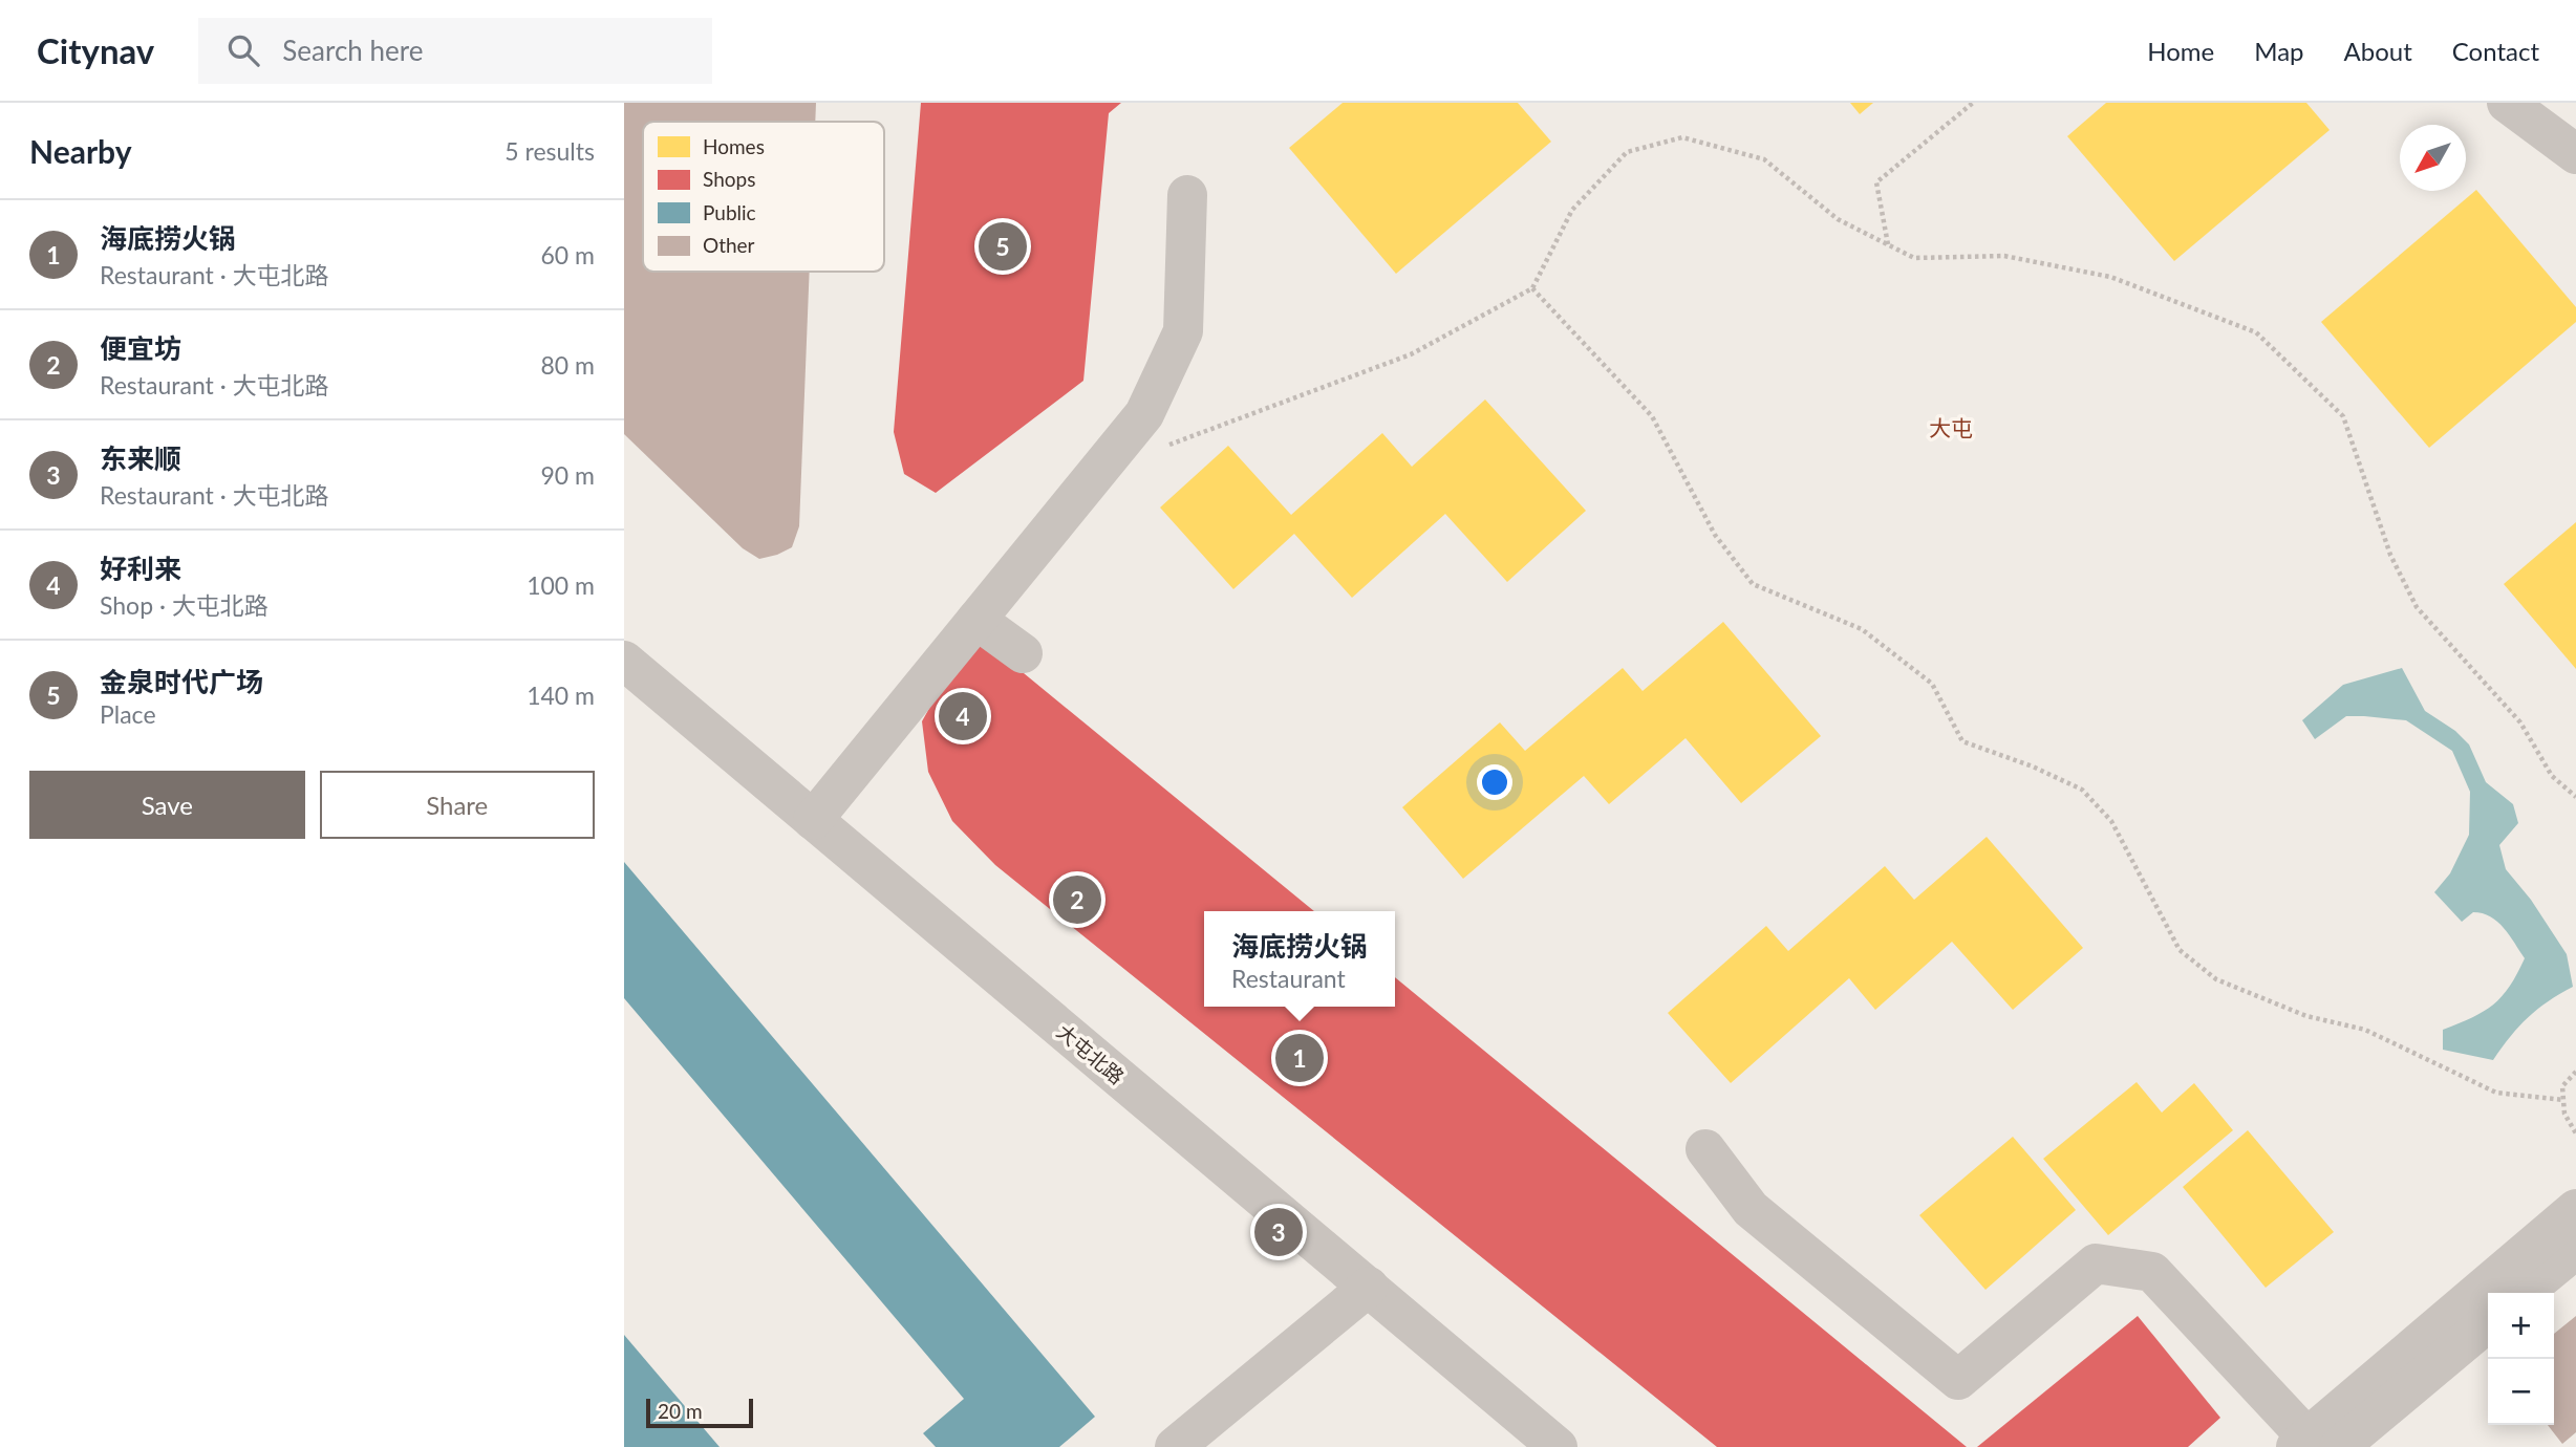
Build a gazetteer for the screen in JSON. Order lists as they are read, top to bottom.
{
  "streets": {
    "street": ["大屯北路"]
  },
  "districts": ["大屯"],
  "legend": [
    "Homes",
    "Shops",
    "Public",
    "Other"
  ],
  "scale_bar": "20 m",
  "north": "bottom left",
  "page": {
    "header": "Citynav",
    "search": "Search here",
    "nav": [
      "Home",
      "Map",
      "About",
      "Contact"
    ],
    "heading": ["Nearby", "5 results"],
    "list": [
      {
        "mark": "1",
        "name": "海底捞火锅",
        "note": "Restaurant · 大屯北路",
        "value": "60 m"
      },
      {
        "mark": "2",
        "name": "便宜坊",
        "note": "Restaurant · 大屯北路",
        "value": "80 m"
      },
      {
        "mark": "3",
        "name": "东来顺",
        "note": "Restaurant · 大屯北路",
        "value": "90 m"
      },
      {
        "mark": "4",
        "name": "好利来",
        "note": "Shop · 大屯北路",
        "value": "100 m"
      },
      {
        "mark": "5",
        "name": "金泉时代广场",
        "note": "Place",
        "value": "140 m"
      }
    ],
    "pins": [
      "5",
      "4",
      "2",
      "1",
      "3"
    ],
    "buttons": ["Save", "Share"],
    "popup": ["海底捞火锅", "Restaurant"],
    "map_buttons": ["+", "−"],
    "scale": "20 m"
  }
}
